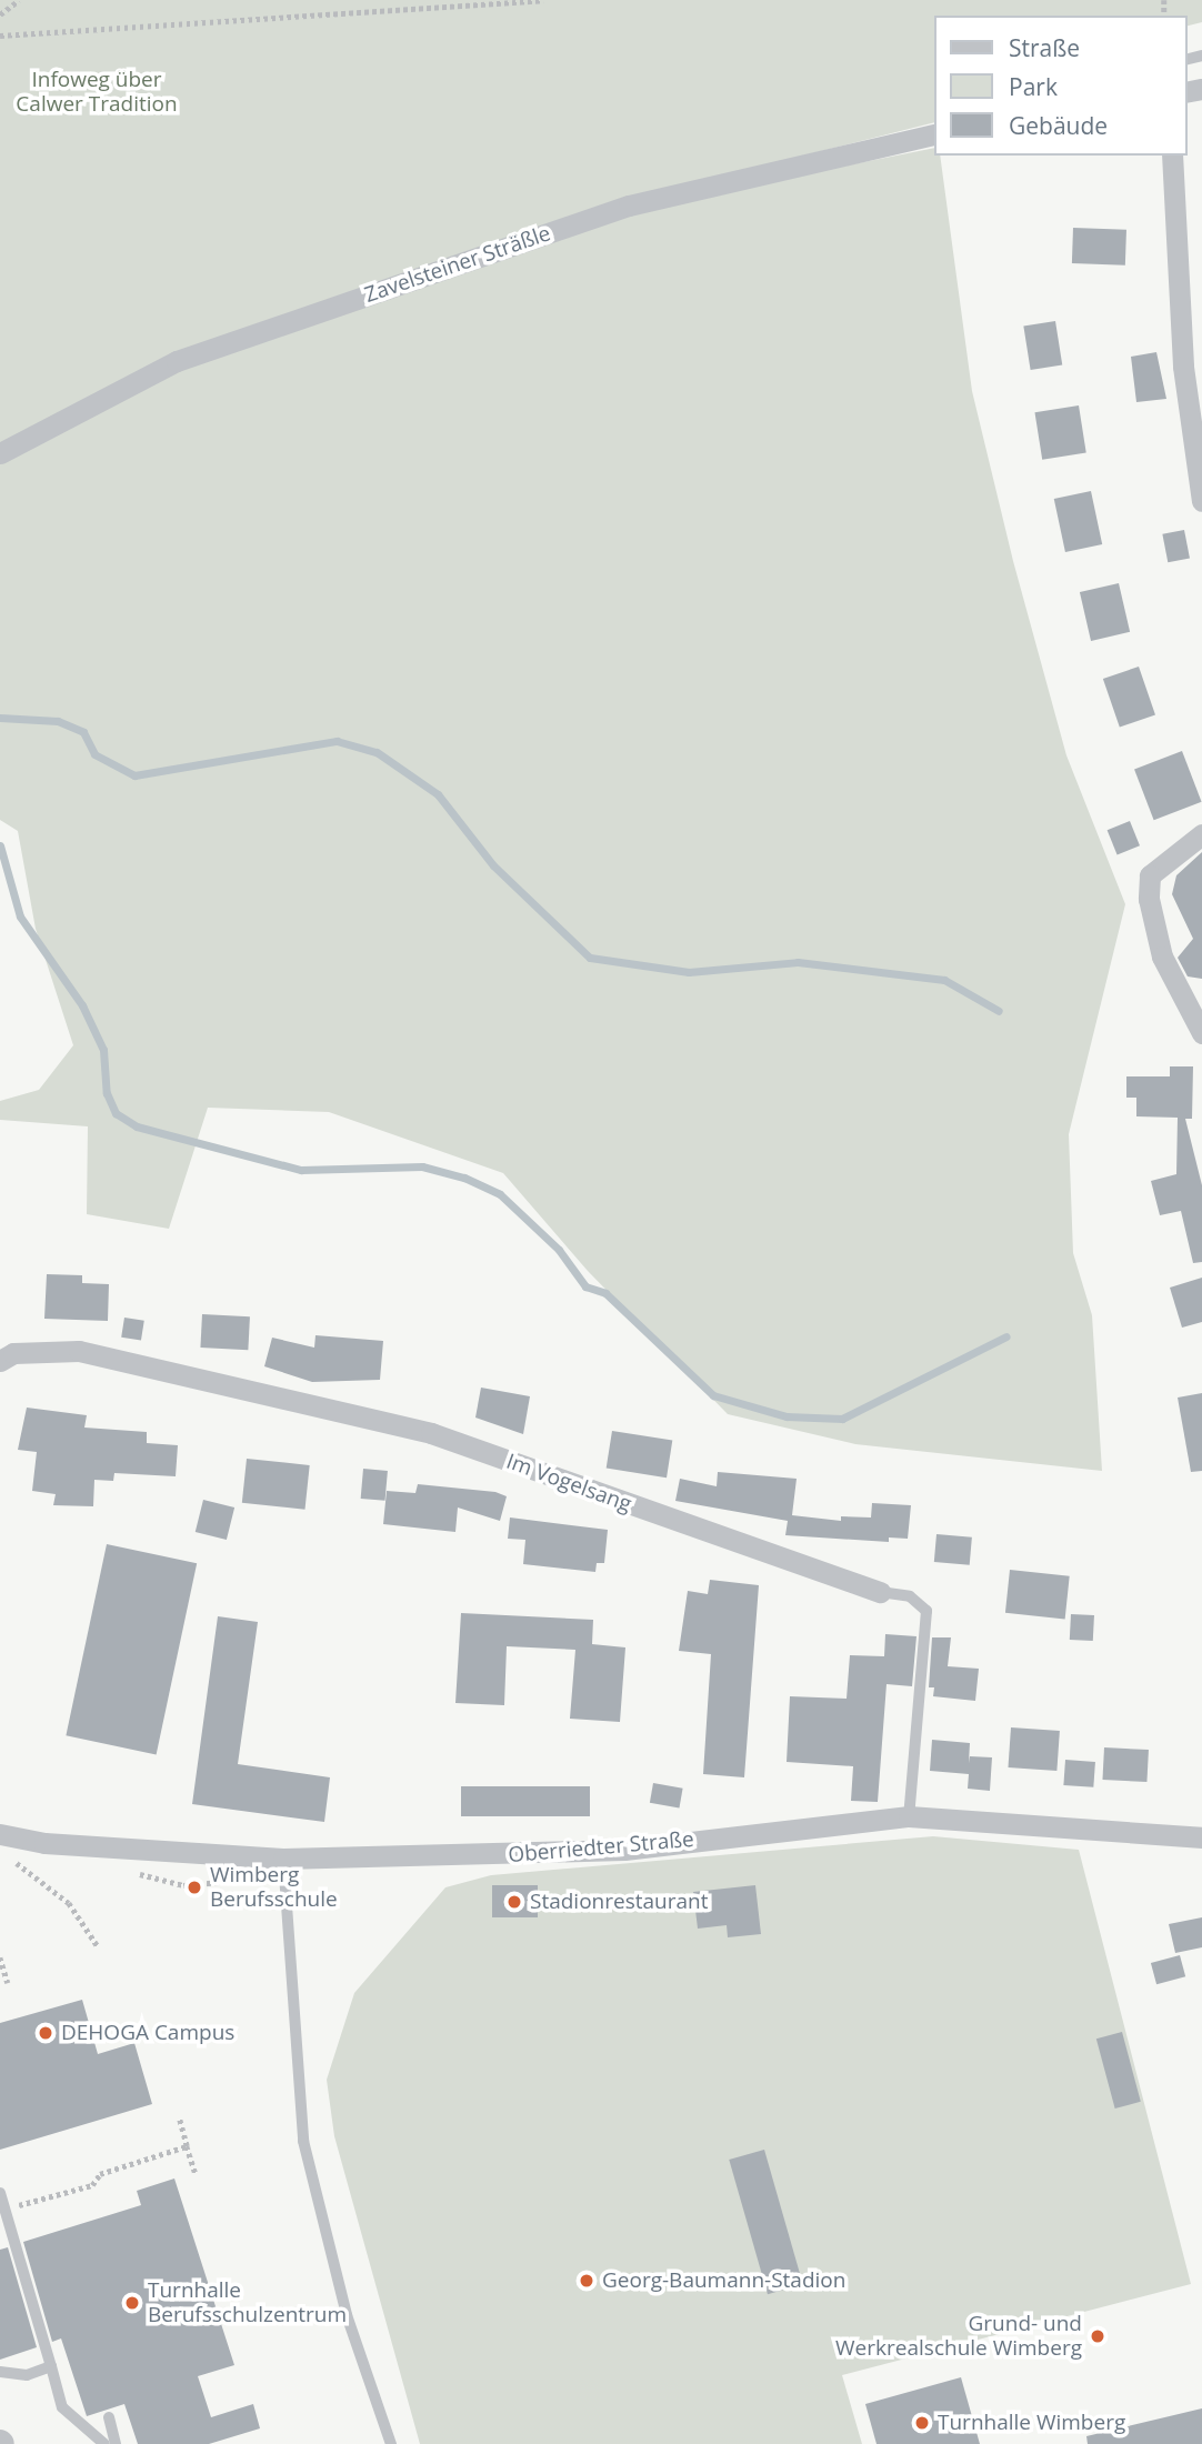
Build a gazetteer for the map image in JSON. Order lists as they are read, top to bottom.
{
  "streets": {
    "street": ["Zavelsteiner Sträßle", "Im Vogelsang", "Oberriedter Straße"]
  },
  "crossings": [
    ["Im Vogelsang", "Oberriedter Straße"]
  ],
  "parks": ["Infoweg über Calwer Tradition"],
  "places": [
    "Wimberg Berufsschule",
    "Stadionrestaurant",
    "DEHOGA Campus",
    "Georg-Baumann-Stadion",
    "Turnhalle Berufsschulzentrum",
    "Grund- und Werkrealschule Wimberg",
    "Turnhalle Wimberg"
  ],
  "legend": ["Straße", "Park", "Gebäude"]
}
